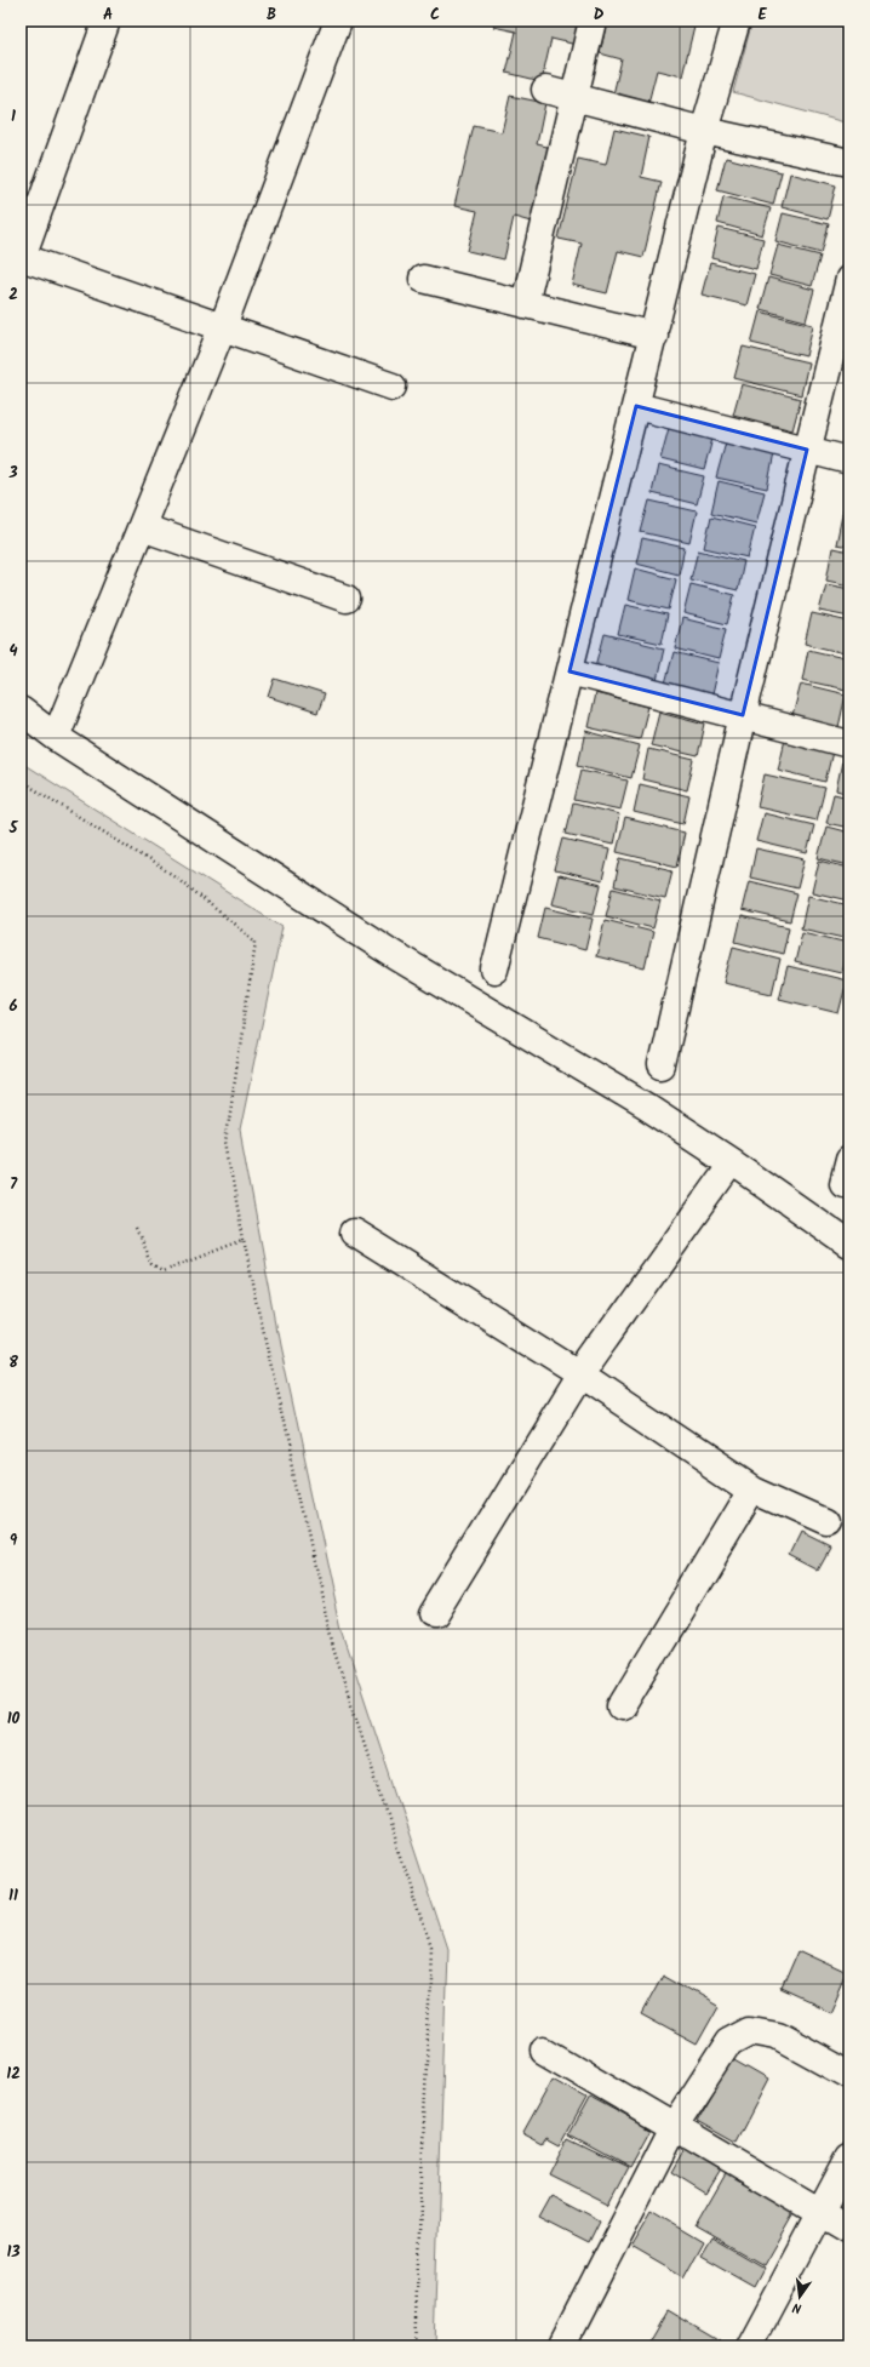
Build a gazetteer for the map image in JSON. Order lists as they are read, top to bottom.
{
  "north": "bottom",
  "grid": {
    "columns": [
      "A",
      "B",
      "C",
      "D",
      "E"
    ],
    "rows": [
      "1",
      "2",
      "3",
      "4",
      "5",
      "6",
      "7",
      "8",
      "9",
      "10",
      "11",
      "12",
      "13"
    ]
  }
}
